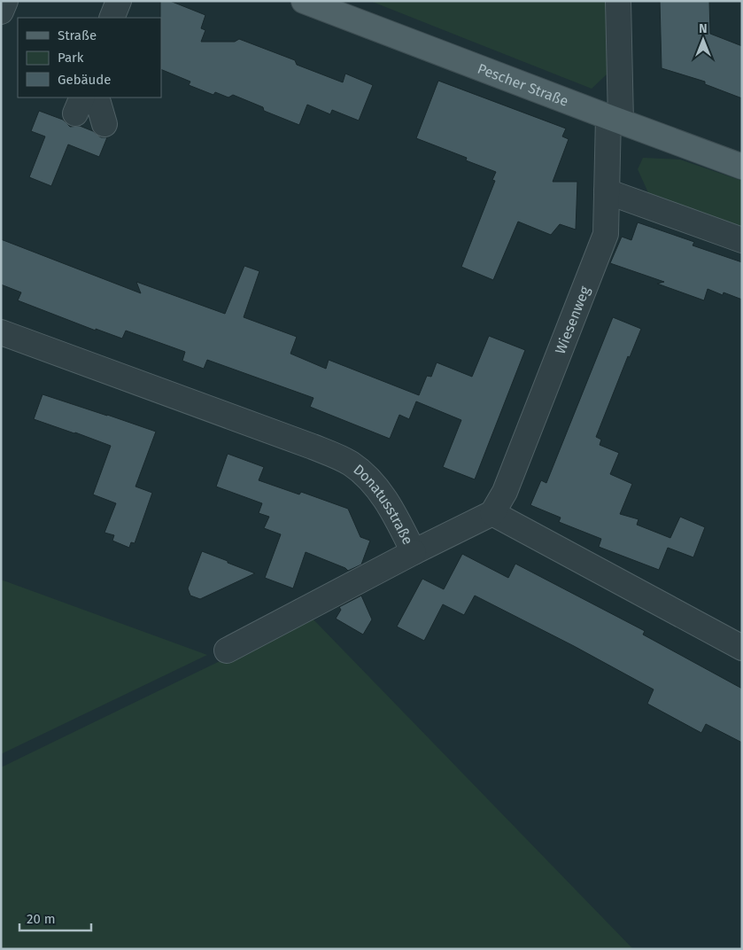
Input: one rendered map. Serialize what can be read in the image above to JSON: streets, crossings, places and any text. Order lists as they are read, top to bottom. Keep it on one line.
{"streets":{"main road":["Pescher Straße"],"street":["Wiesenweg","Donatusstraße"]},"crossings":[["Pescher Straße","Wiesenweg"],["Wiesenweg","Donatusstraße"]],"legend":["Straße","Park","Gebäude"],"scale_bar":"20 m","north":"top"}
